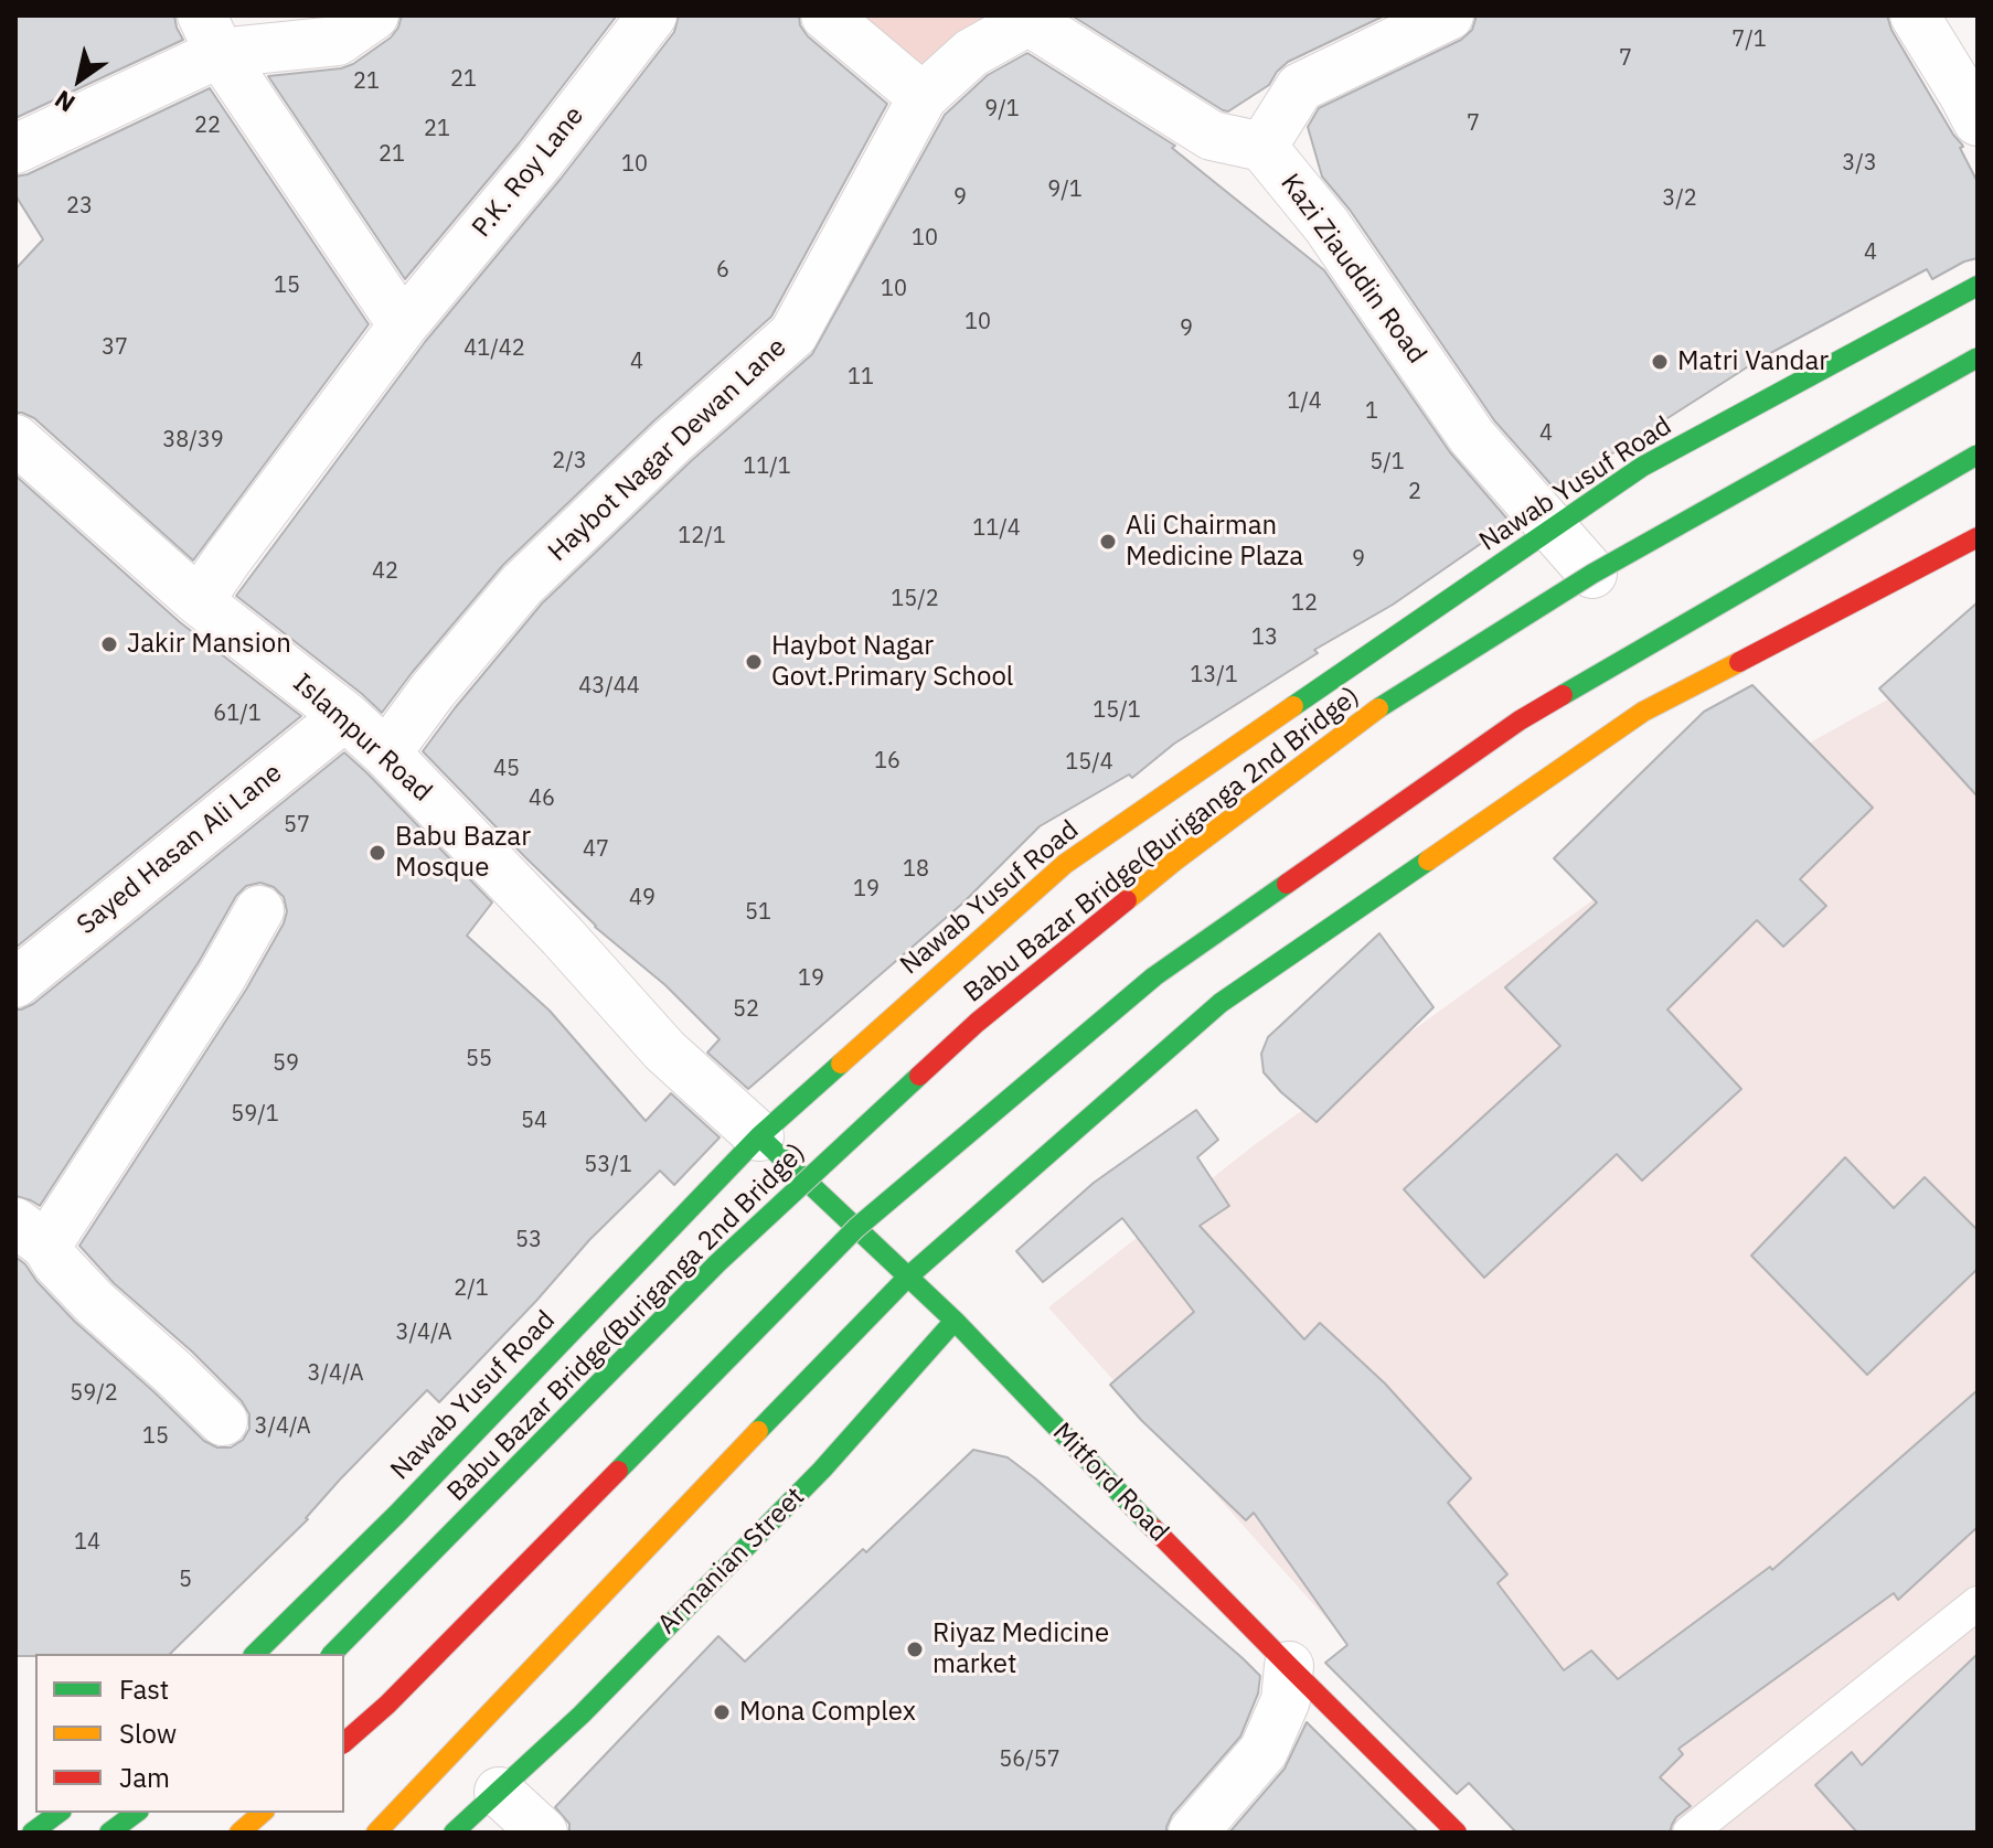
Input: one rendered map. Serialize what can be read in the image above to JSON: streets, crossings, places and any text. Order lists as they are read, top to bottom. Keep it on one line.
{"streets":{"main road":["Nawab Yusuf Road","Babu Bazar Bridge(Buriganga 2nd Bridge)","Mitford Road","Armanian Street"],"street":["P.K. Roy Lane","Kazi Ziauddin Road","Haybot Nagar Dewan Lane","Islampur Road","Sayed Hasan Ali Lane"]},"crossings":[["P.K. Roy Lane","Islampur Road"],["Kazi Ziauddin Road","Haybot Nagar Dewan Lane"],["Kazi Ziauddin Road","Nawab Yusuf Road"],["Kazi Ziauddin Road","Babu Bazar Bridge(Buriganga 2nd Bridge)"],["Haybot Nagar Dewan Lane","Islampur Road"],["Nawab Yusuf Road","Islampur Road"],["Nawab Yusuf Road","Mitford Road"],["Islampur Road","Sayed Hasan Ali Lane"],["Islampur Road","Mitford Road"],["Mitford Road","Armanian Street"]],"places":["Matri Vandar","Ali Chairman Medicine Plaza","Jakir Mansion","Haybot Nagar Govt.Primary School","Babu Bazar Mosque","Riyaz Medicine market","Mona Complex"],"house_numbers":["7/1","7","21","21","9/1","7","22","21","21","3/3","10","9/1","9","3/2","23","10","4","6","15","10","10","9","37","41/42","4","11","1/4","1","4","38/39","2/3","5/1","11/1","2","11/4","12/1","9","42","15/2","12","13","13/1","43/44","15/1","61/1","16","15/4","45","46","57","47","18","19","49","51","19","52","55","59","59/1","54","53/1","53","2/1","3/4/A","3/4/A","59/2","3/4/A","15","14","5","56/57"],"legend":["Fast","Slow","Jam"],"north":"bottom left"}
